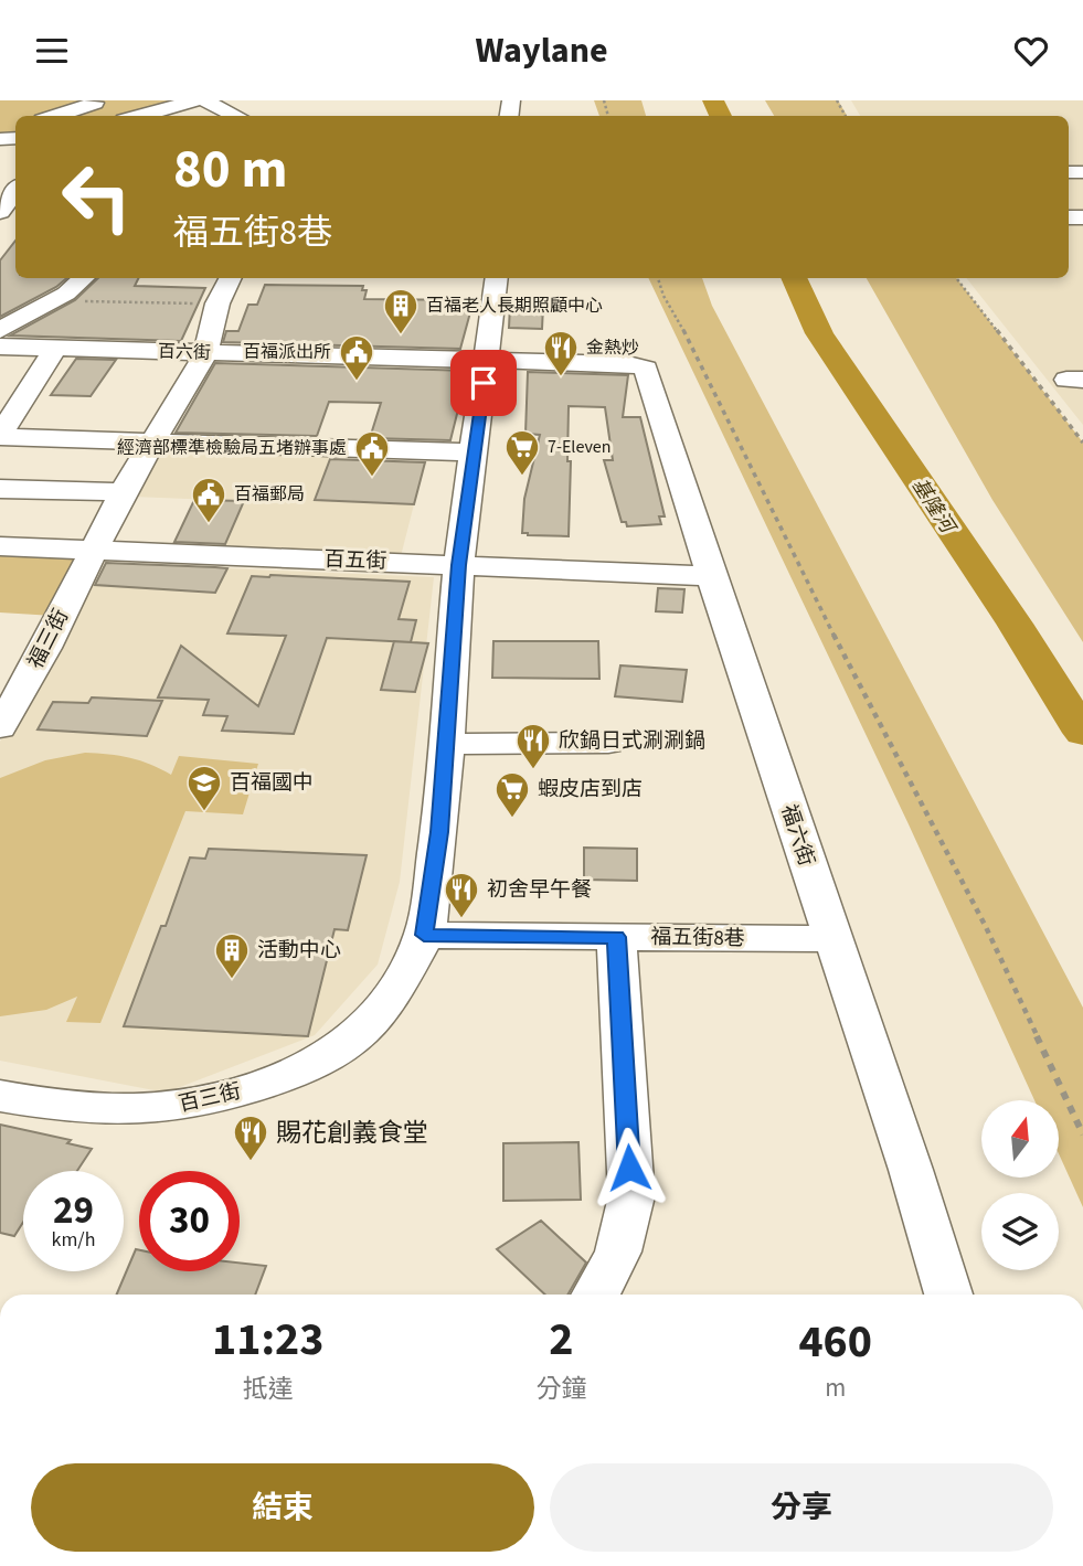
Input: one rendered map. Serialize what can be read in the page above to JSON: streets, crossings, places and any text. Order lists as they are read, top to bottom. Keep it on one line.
{"streets":{"street":["百六街","百五街","福三街","福六街","福五街8巷","百三街"]},"crossings":[["百六街","福三街"],["百六街","福六街"],["百六街","百三街"],["百五街","福三街"],["百五街","福六街"],["百五街","百三街"],["福六街","福五街8巷"],["福五街8巷","百三街"]],"water":["基隆河"],"places":{"building":["百福老人長期照顧中心","活動中心"],"restaurant":["金熱炒","欣鍋日式涮涮鍋","初舍早午餐","賜花創義食堂"],"public building":["百福派出所","經濟部標準檢驗局五堵辦事處","百福郵局"],"supermarket":["7-Eleven","蝦皮店到店"],"school or university":["百福國中"]},"north":"top","page":{"header":"Waylane","turn":["80 m","福五街8巷"],"speed":"29 km/h","limit":"30","eta":["11:23","抵達","2","分鐘","460","m"],"buttons":["結束","分享"]}}
